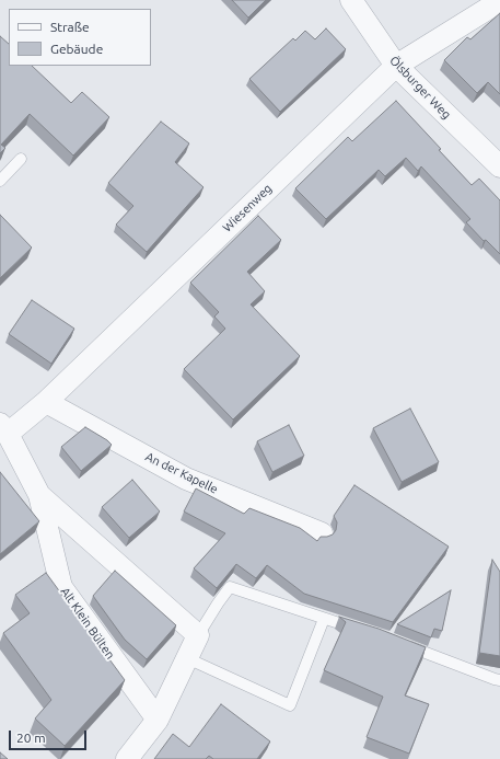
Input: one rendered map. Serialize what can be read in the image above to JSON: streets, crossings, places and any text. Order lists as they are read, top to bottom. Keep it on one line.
{"streets":{"street":["Ölsburger Weg","Wiesenweg","An der Kapelle","Alt Klein Bülten"]},"crossings":[["Ölsburger Weg","Wiesenweg"],["Wiesenweg","An der Kapelle"],["Wiesenweg","Alt Klein Bülten"]],"legend":["Straße","Gebäude"],"scale_bar":"20 m"}
